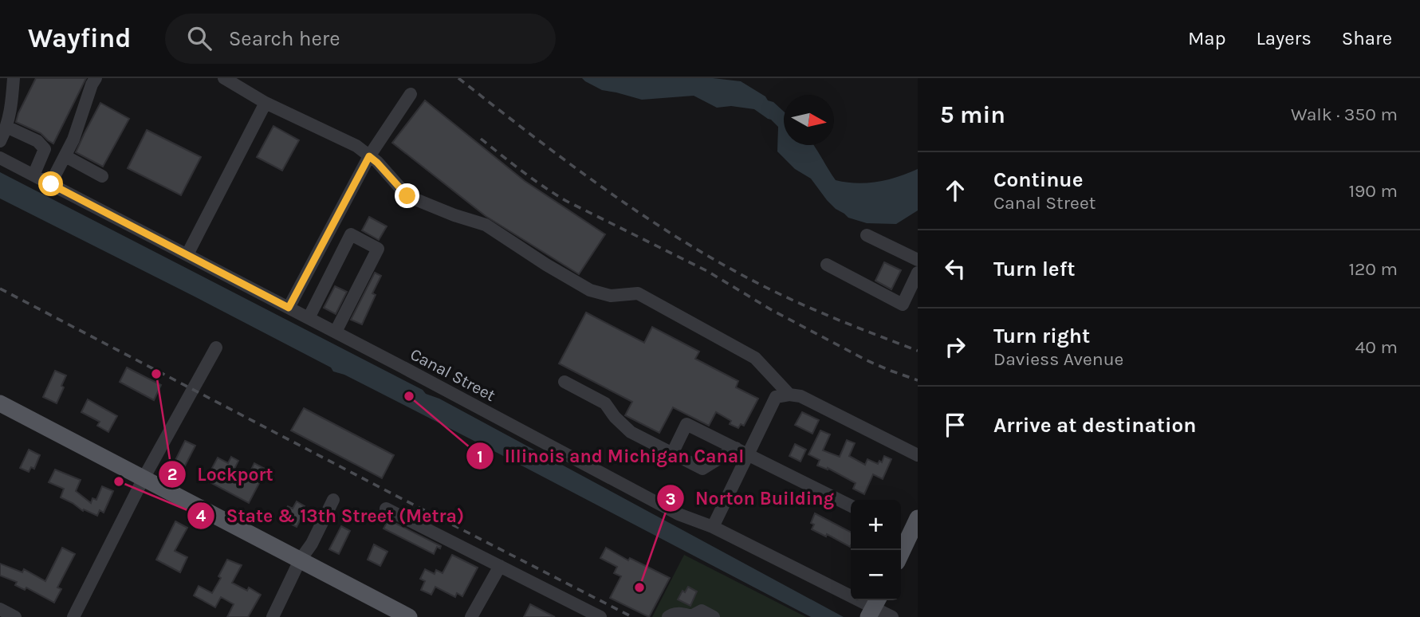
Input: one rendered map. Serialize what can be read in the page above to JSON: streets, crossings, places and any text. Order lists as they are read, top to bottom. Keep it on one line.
{"streets":{"street":["Canal Street"]},"places":["Lockport","Illinois and Michigan Canal","State & 13th Street (Metra)","Norton Building"],"north":"right","page":{"header":"Wayfind","search":"Search here","nav":["Map","Layers","Share"],"heading":["5 min","Walk · 350 m"],"list":[["Continue","Canal Street","190 m"],["Turn left","120 m"],["Turn right","Daviess Avenue","40 m"],"Arrive at destination"],"map_buttons":["+","−"]}}
